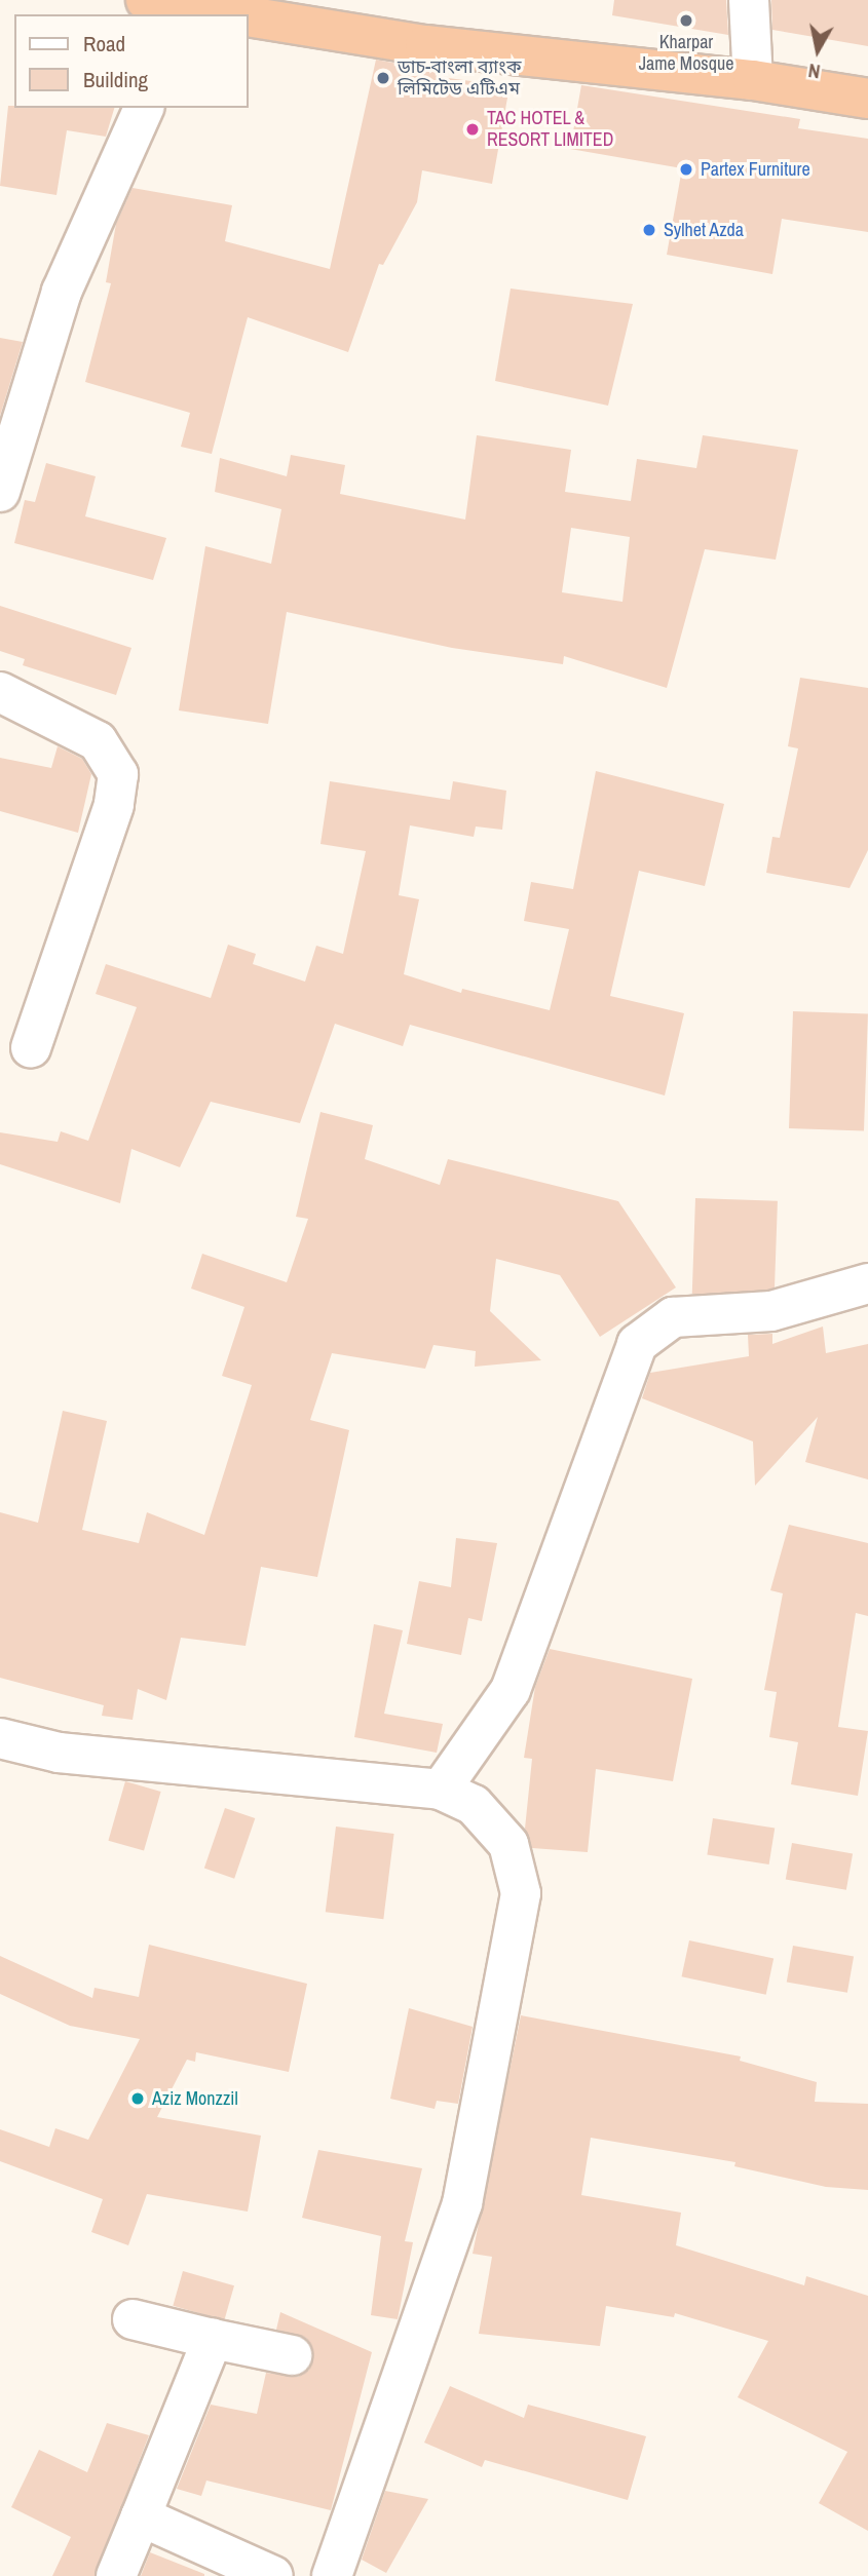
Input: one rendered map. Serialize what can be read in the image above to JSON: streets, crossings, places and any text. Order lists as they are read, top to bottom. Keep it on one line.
{"places":["Kharpar Jame Mosque","ডাচ-বাংলা ব্যাংক লিমিটেড এটিএম","TAC HOTEL & RESORT LIMITED","Partex Furniture","Sylhet Azda","Aziz Monzzil"],"legend":["Road","Building"],"north":"bottom"}
